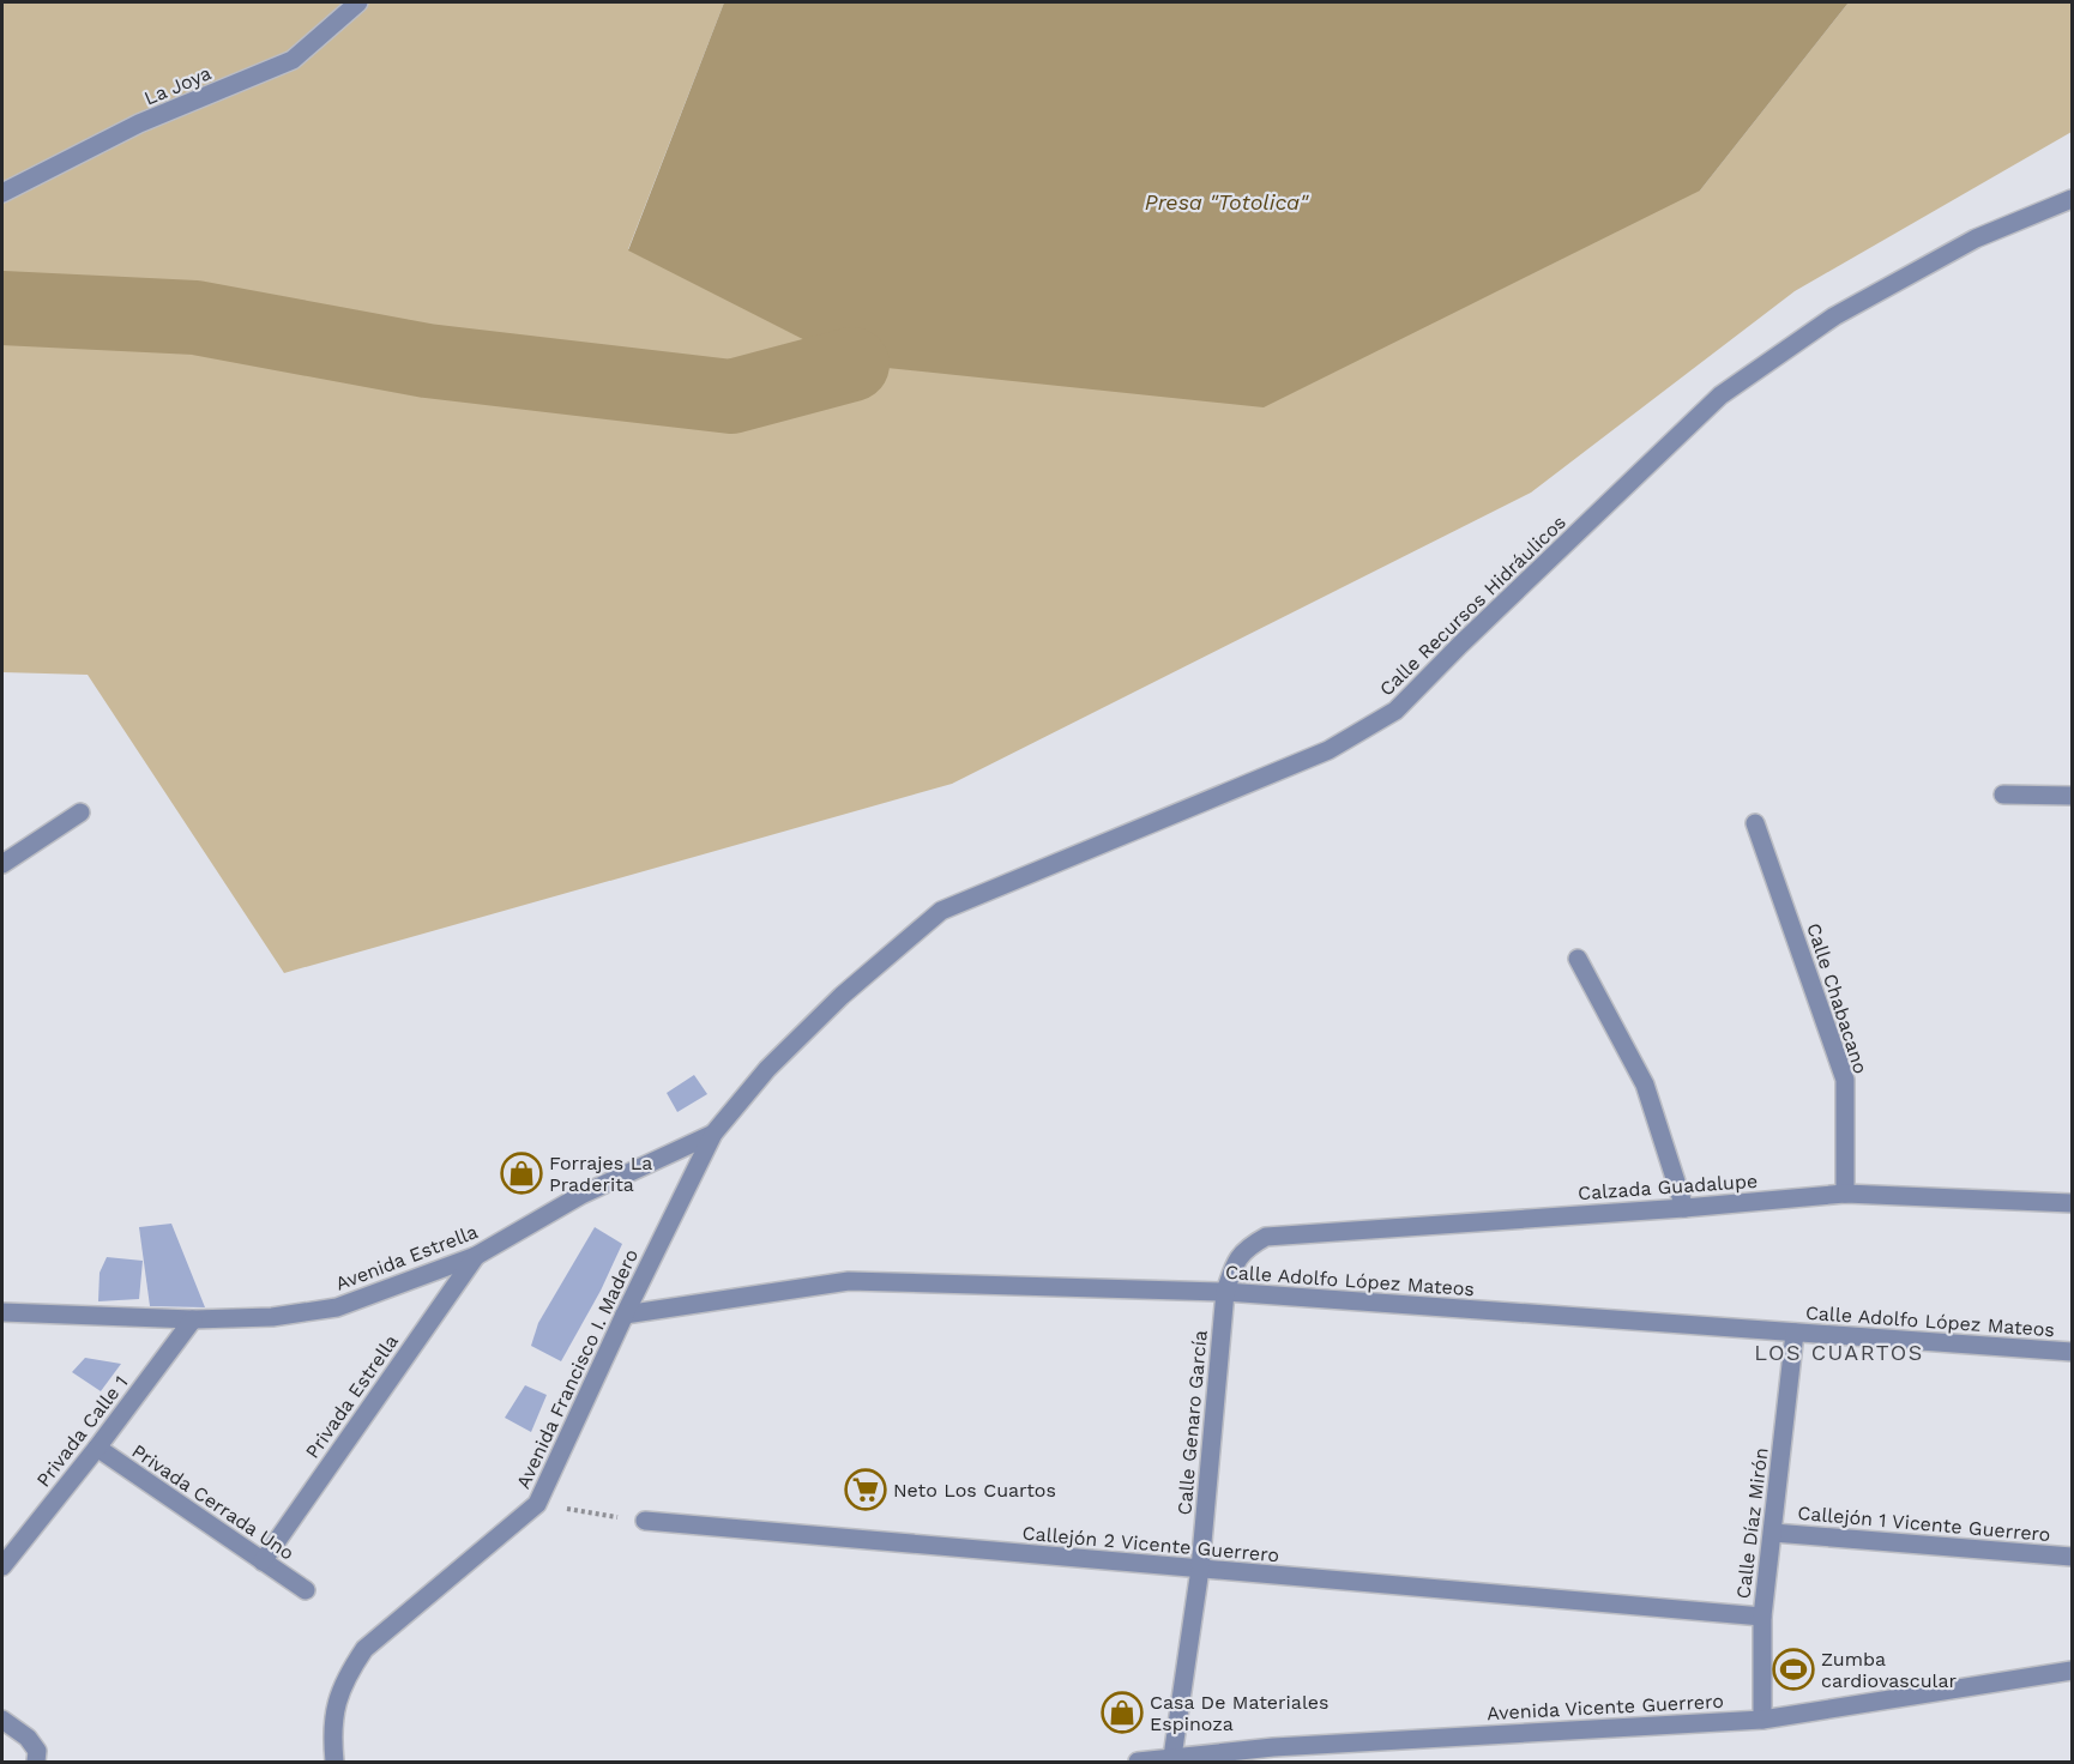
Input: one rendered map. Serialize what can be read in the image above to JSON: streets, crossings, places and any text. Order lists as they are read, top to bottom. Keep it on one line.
{"streets":{"street":["La Joya","Calle Recursos Hidráulicos","Calle Chabacano","Calzada Guadalupe","Avenida Estrella","Calle Adolfo López Mateos","Avenida Francisco I. Madero","Privada Estrella","Calle Genaro García","Privada Calle 1","Privada Cerrada Uno","Calle Díaz Mirón","Callejón 1 Vicente Guerrero","Callejón 2 Vicente Guerrero","Avenida Vicente Guerrero"]},"crossings":[["Calle Recursos Hidráulicos","Avenida Estrella"],["Calle Recursos Hidráulicos","Avenida Francisco I. Madero"],["Calle Chabacano","Calzada Guadalupe"],["Calzada Guadalupe","Calle Genaro García"],["Avenida Estrella","Avenida Francisco I. Madero"],["Avenida Estrella","Privada Estrella"],["Avenida Estrella","Privada Calle 1"],["Calle Adolfo López Mateos","Avenida Francisco I. Madero"],["Calle Adolfo López Mateos","Calle Genaro García"],["Calle Adolfo López Mateos","Calle Díaz Mirón"],["Privada Estrella","Privada Cerrada Uno"],["Calle Genaro García","Callejón 2 Vicente Guerrero"],["Calle Genaro García","Avenida Vicente Guerrero"],["Privada Calle 1","Privada Cerrada Uno"],["Calle Díaz Mirón","Callejón 1 Vicente Guerrero"],["Calle Díaz Mirón","Callejón 2 Vicente Guerrero"],["Calle Díaz Mirón","Avenida Vicente Guerrero"]],"districts":["LOS CUARTOS"],"water":["Presa \"Totolica\""],"places":{"shop":["Forrajes La Praderita","Casa De Materiales Espinoza"],"supermarket":["Neto Los Cuartos"],"sports":["Zumba cardiovascular"]}}
